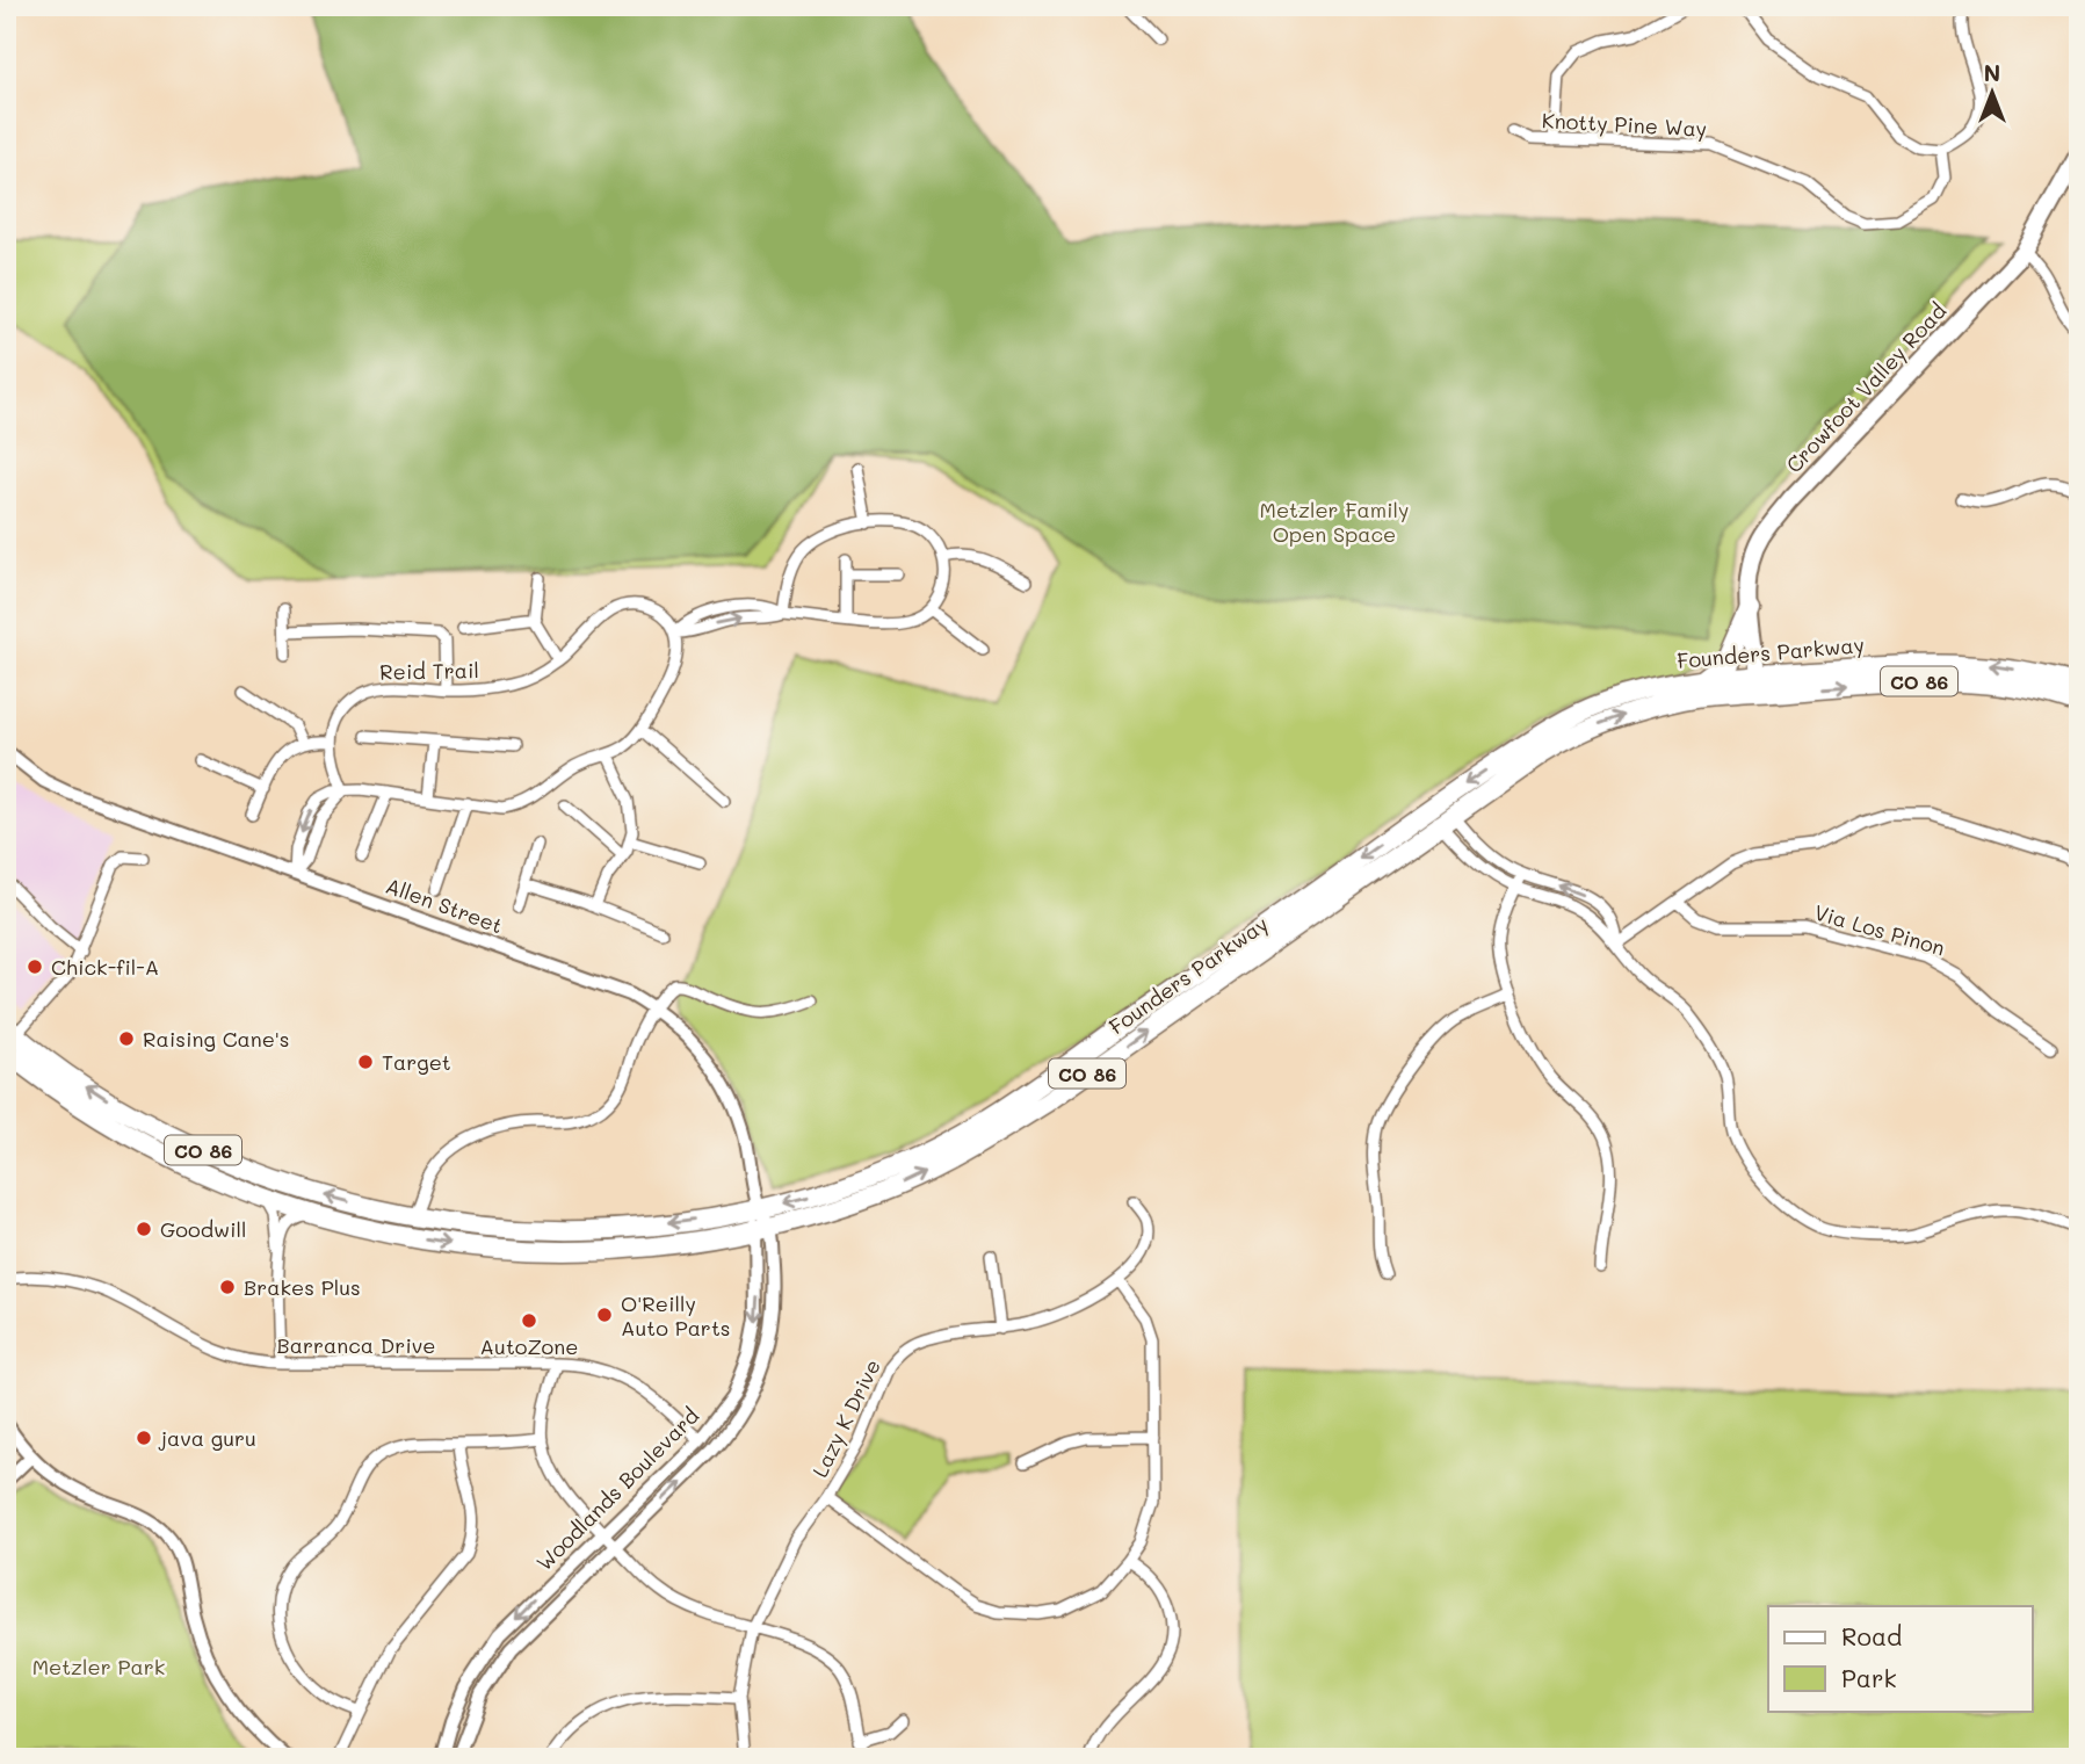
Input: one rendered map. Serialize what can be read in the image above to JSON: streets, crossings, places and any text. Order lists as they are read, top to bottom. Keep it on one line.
{"streets":{"highway":["Founders Parkway","CO 86"],"main road":["Crowfoot Valley Road"],"street":["Knotty Pine Way","Reid Trail","Allen Street","Via Los Pinon","Barranca Drive","Lazy K Drive","Woodlands Boulevard"]},"crossings":[["Crowfoot Valley Road","Founders Parkway"],["Founders Parkway","Allen Street"],["Founders Parkway","Woodlands Boulevard"],["Allen Street","Woodlands Boulevard"],["Barranca Drive","Woodlands Boulevard"]],"parks":["Metzler Family Open Space","Metzler Park"],"places":["Chick-fil-A","Raising Cane's","Target","Goodwill","Brakes Plus","O'Reilly Auto Parts","AutoZone","java guru"],"legend":["Road","Park"],"north":"top"}
